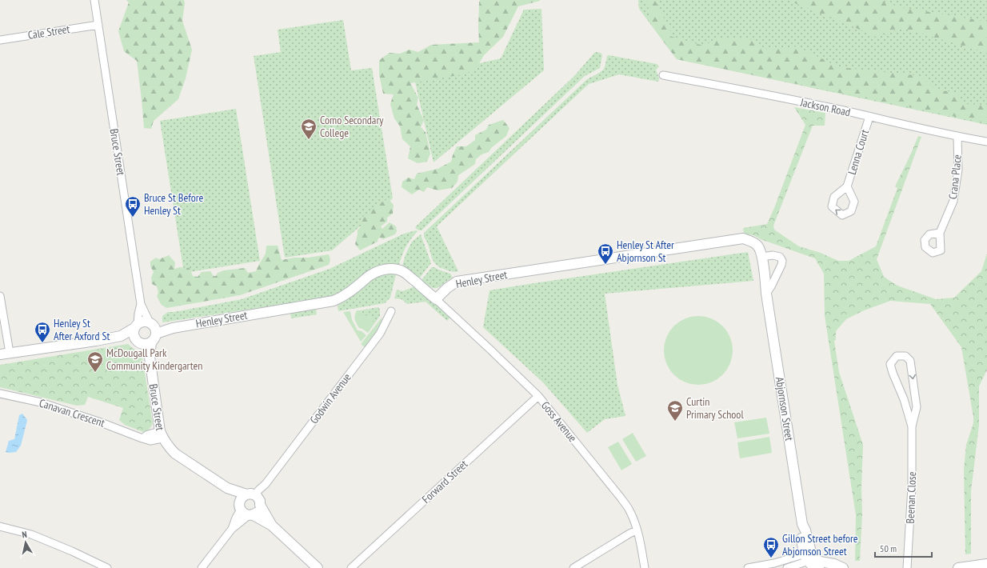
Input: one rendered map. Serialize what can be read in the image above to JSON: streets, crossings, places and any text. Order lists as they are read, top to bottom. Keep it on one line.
{"streets":{"street":["Cale Street","Jackson Road","Bruce Street","Lenna Court","Crana Place","Henley Street","Godwin Avenue","Abjornson Street","Canavan Crescent","Goss Avenue","Forward Street","Beenan Close"]},"crossings":[["Cale Street","Bruce Street"],["Jackson Road","Lenna Court"],["Jackson Road","Crana Place"],["Bruce Street","Henley Street"],["Bruce Street","Canavan Crescent"],["Henley Street","Abjornson Street"],["Henley Street","Goss Avenue"],["Goss Avenue","Forward Street"]],"places":{"school or university":["Como Secondary College","McDougall Park Community Kindergarten","Curtin Primary School"],"bus stop":["Bruce St Before Henley St","Henley St After Abjornson St","Henley St After Axford St","Gillon Street before Abjornson Street"]},"scale_bar":"50 m","north":"top"}
